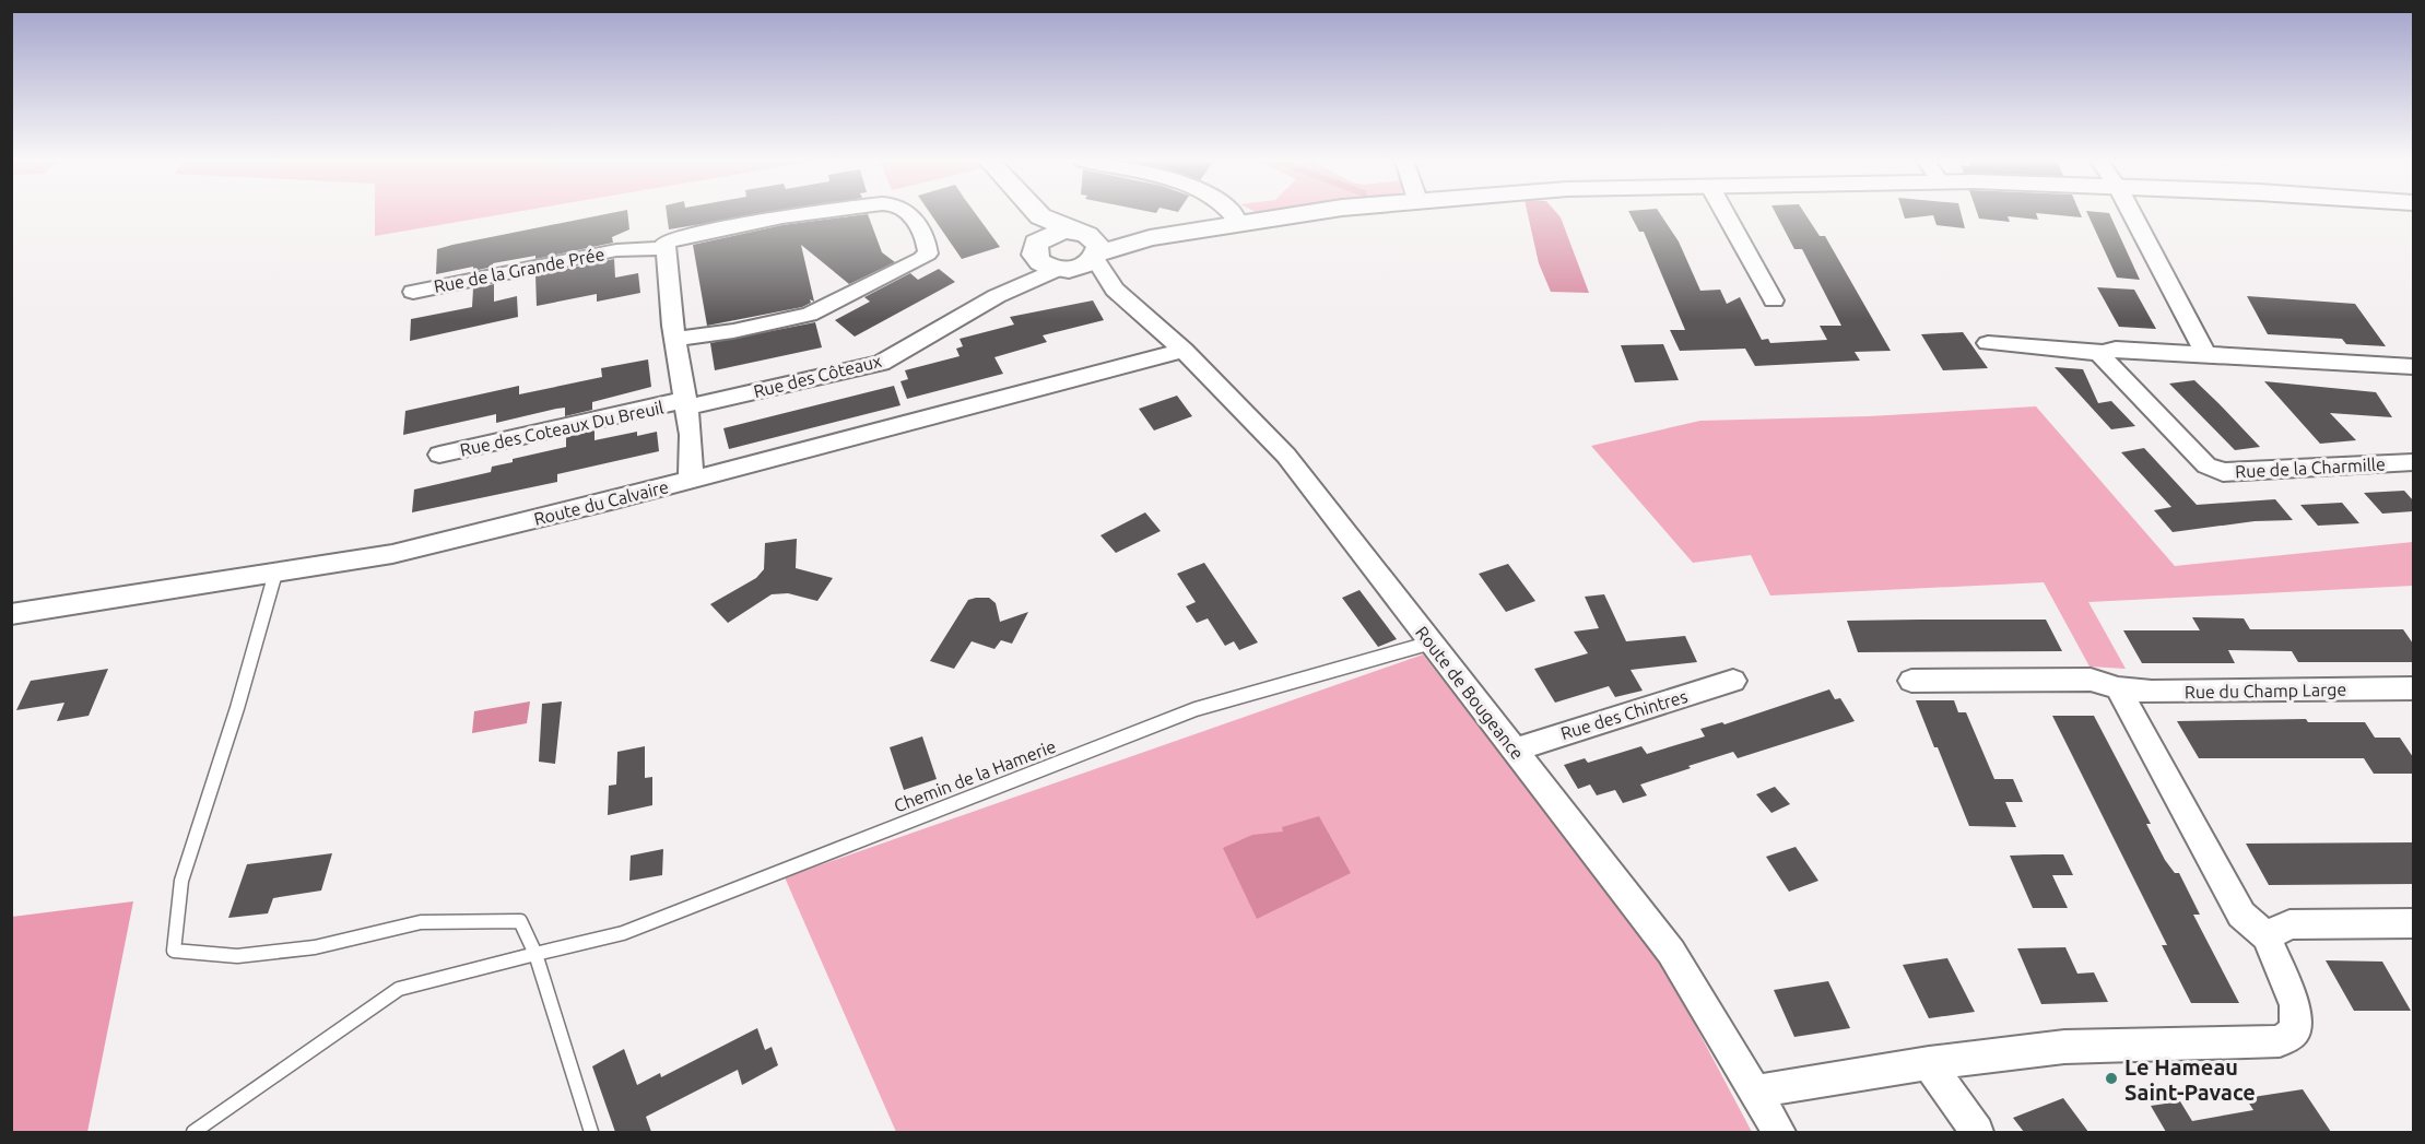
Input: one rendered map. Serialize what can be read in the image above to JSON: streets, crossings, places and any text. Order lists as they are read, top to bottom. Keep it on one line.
{"streets":{"street":["Rue de la Grande Prée","Rue des Côteaux","Rue des Coteaux Du Breuil","Rue de la Charmille","Route du Calvaire","Rue du Champ Large","Route de Bougeance","Rue des Chintres"],"lane":["Chemin de la Hamerie"]},"crossings":[["Rue des Côteaux","Rue des Coteaux Du Breuil"],["Rue des Côteaux","Route de Bougeance"],["Route du Calvaire","Route de Bougeance"],["Route de Bougeance","Rue des Chintres"],["Route de Bougeance","Chemin de la Hamerie"]],"places":["Le Hameau Saint-Pavace"]}
